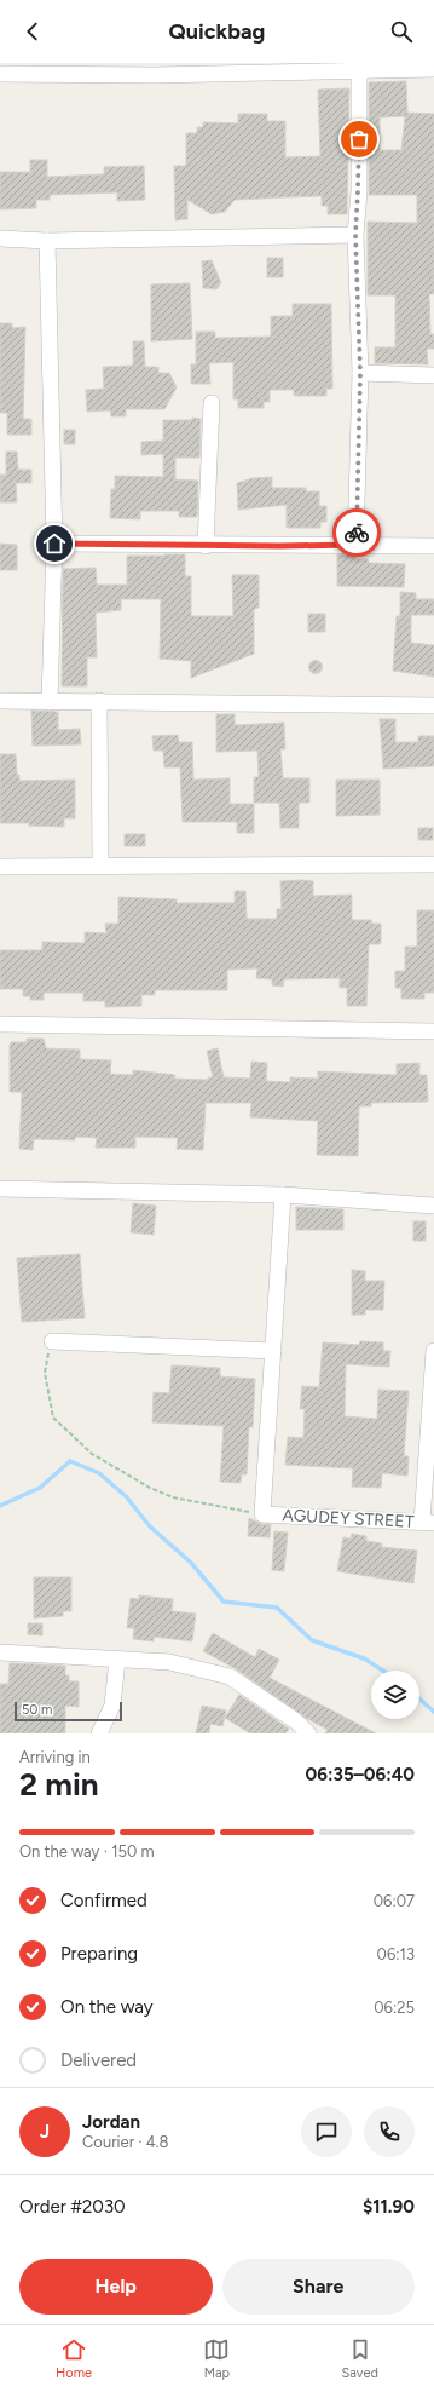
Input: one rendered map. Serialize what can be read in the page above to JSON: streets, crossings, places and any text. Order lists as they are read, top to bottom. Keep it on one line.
{"streets":{"street":["AGUDEY STREET"]},"scale_bar":"50 m","page":{"header":"Quickbag","scale":"50 m","heading":["2 min","Arriving in","06:35–06:40"],"panel":["Jordan","Courier · 4.8","Order #2030","$11.90"],"bar":"On the way · 150 m","list":[["Confirmed","06:07"],["Preparing","06:13"],["On the way","06:25"],"Delivered"],"round":"J","buttons":["Help","Share"],"tabs":["Home","Map","Saved"]}}
